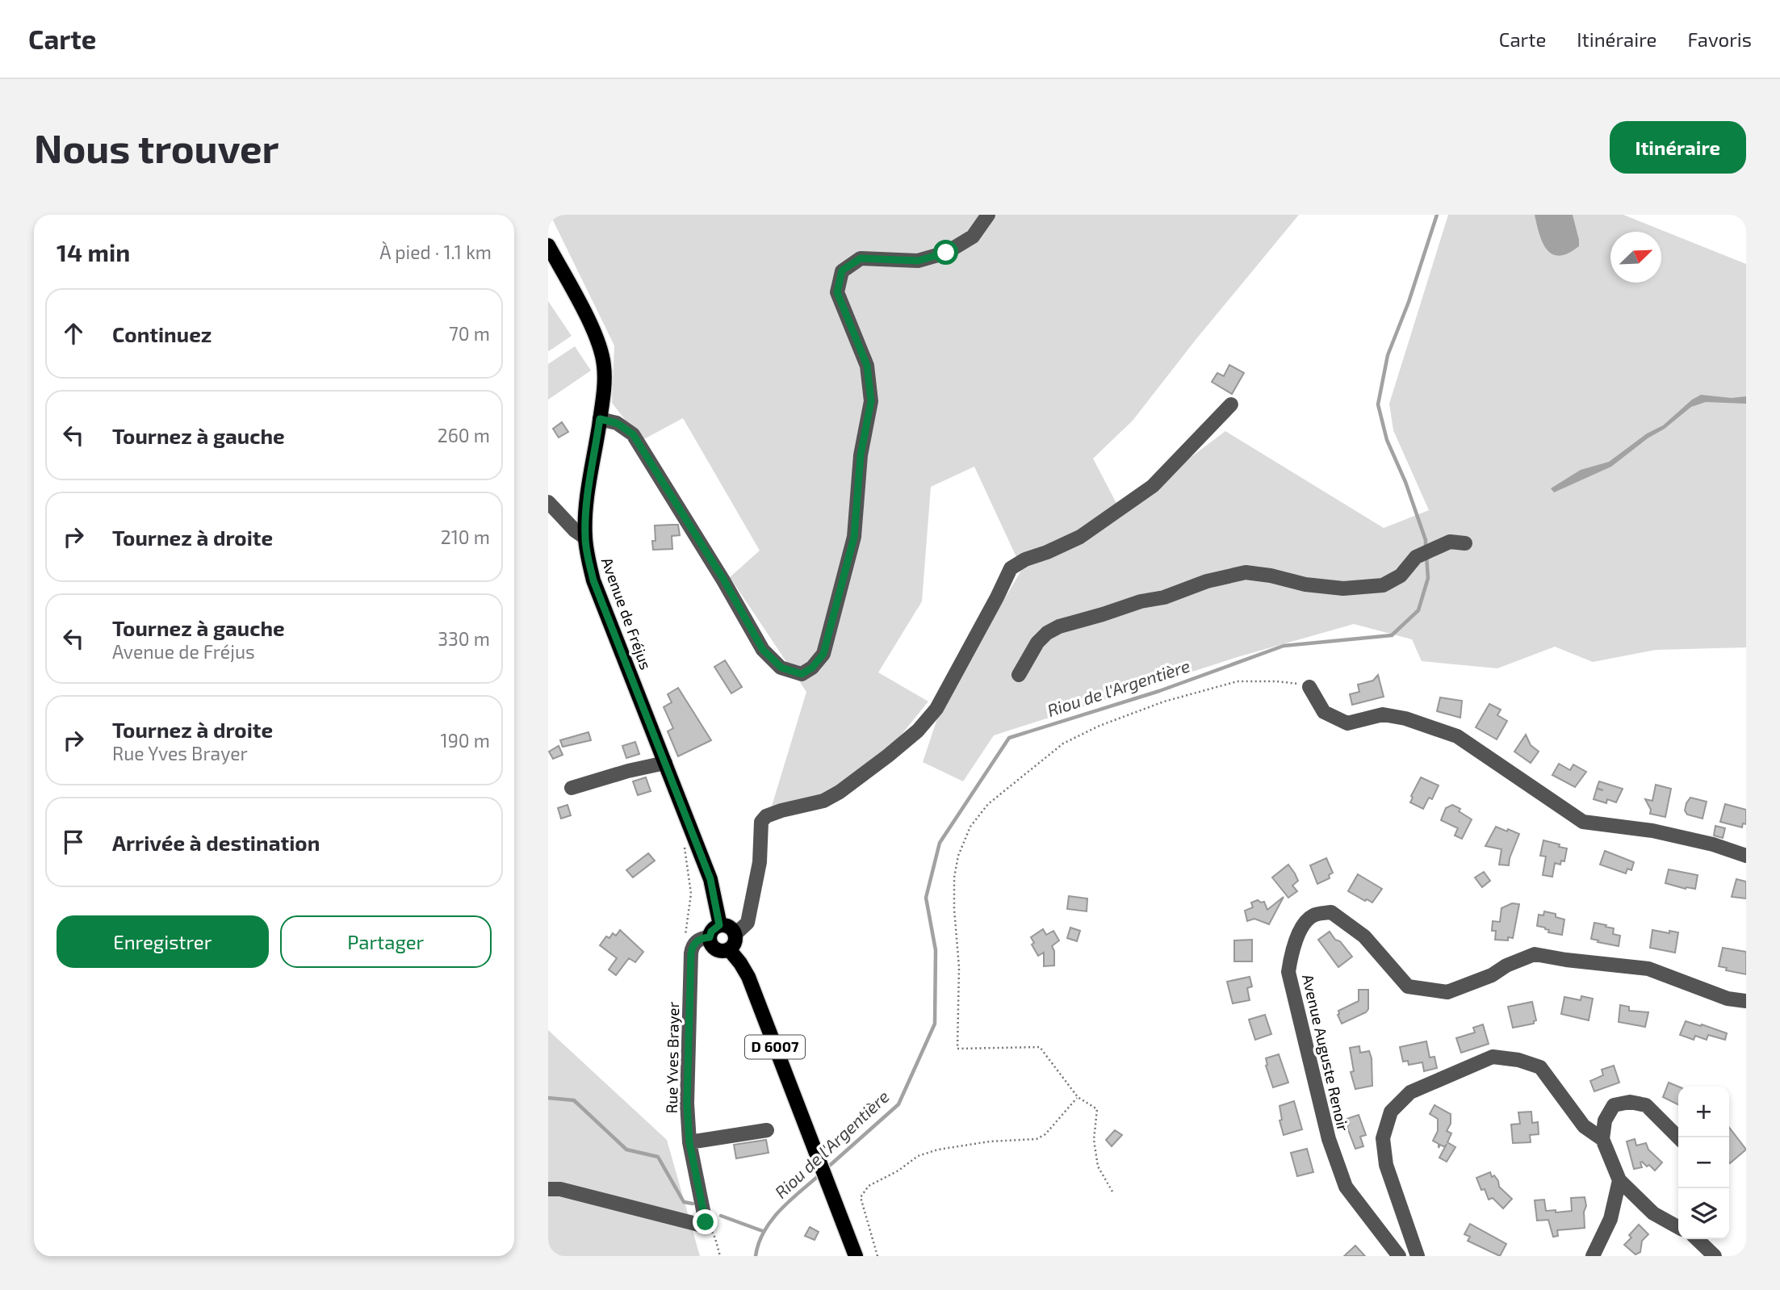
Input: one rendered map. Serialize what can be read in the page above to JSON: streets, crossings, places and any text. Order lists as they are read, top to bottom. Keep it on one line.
{"streets":{"main road":["Avenue de Fréjus","D 6007"],"street":["Avenue Auguste Renoir","Rue Yves Brayer"]},"crossings":[["Avenue de Fréjus","D 6007"],["Avenue de Fréjus","Rue Yves Brayer"],["D 6007","Rue Yves Brayer"]],"water":["Riou de l'Argentière"],"north":"top right","page":{"header":"Carte","nav":["Carte","Itinéraire","Favoris"],"buttons":["Itinéraire",["Enregistrer","Partager"]],"title":"Nous trouver","heading":["14 min","À pied · 1.1 km"],"list":[["Continuez","70 m"],["Tournez à gauche","260 m"],["Tournez à droite","210 m"],["Tournez à gauche","Avenue de Fréjus","330 m"],["Tournez à droite","Rue Yves Brayer","190 m"],"Arrivée à destination"],"map_buttons":["+","−"]}}
